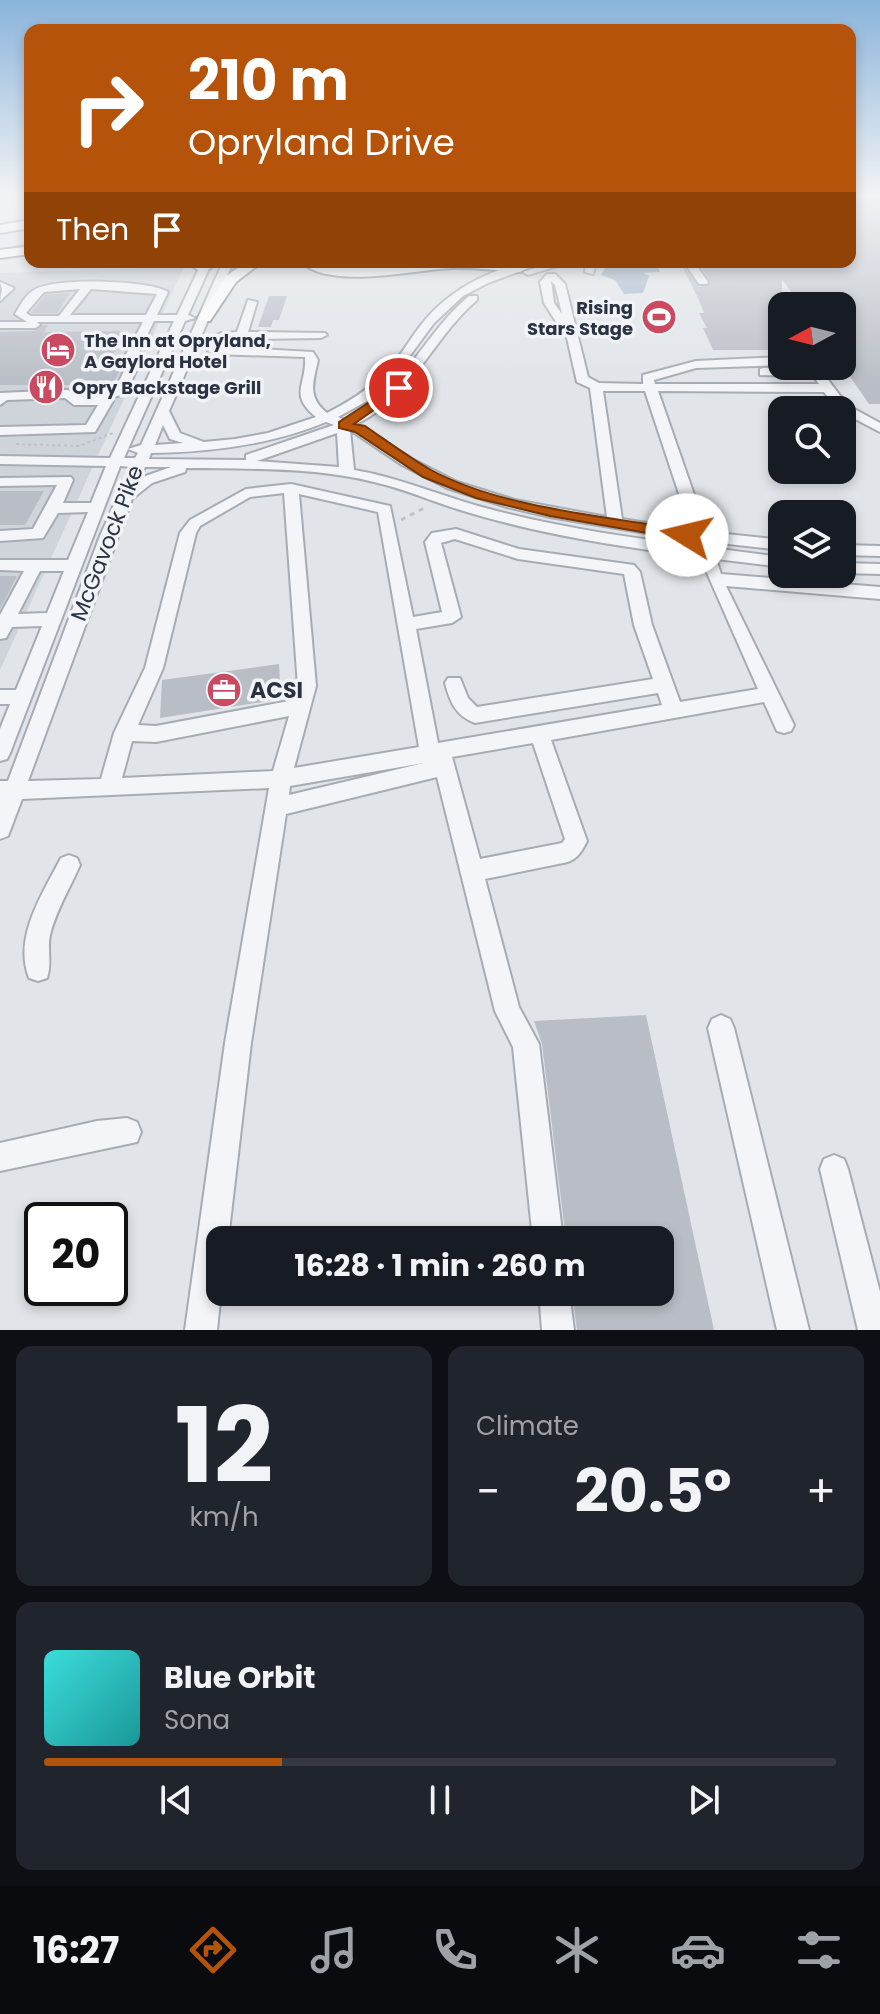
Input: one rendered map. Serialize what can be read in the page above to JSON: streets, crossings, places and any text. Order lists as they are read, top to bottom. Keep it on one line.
{"streets":{"street":["McGavock Pike"]},"places":{"sports":["Rising Stars Stage"],"hotel":["The Inn at Opryland, A Gaylord Hotel"],"restaurant":["Opry Backstage Grill"],"office":["ACSI"]},"north":"left","page":{"turn":["210 m","Opryland Drive"],"then":"Then","limit":"20","trip":"16:28 · 1 min · 260 m","tile":[["12","km/h"],"Climate"],"heat":["−","20.5°","+"],"song":["Blue Orbit","Sona"],"tabs":"16:27"}}
